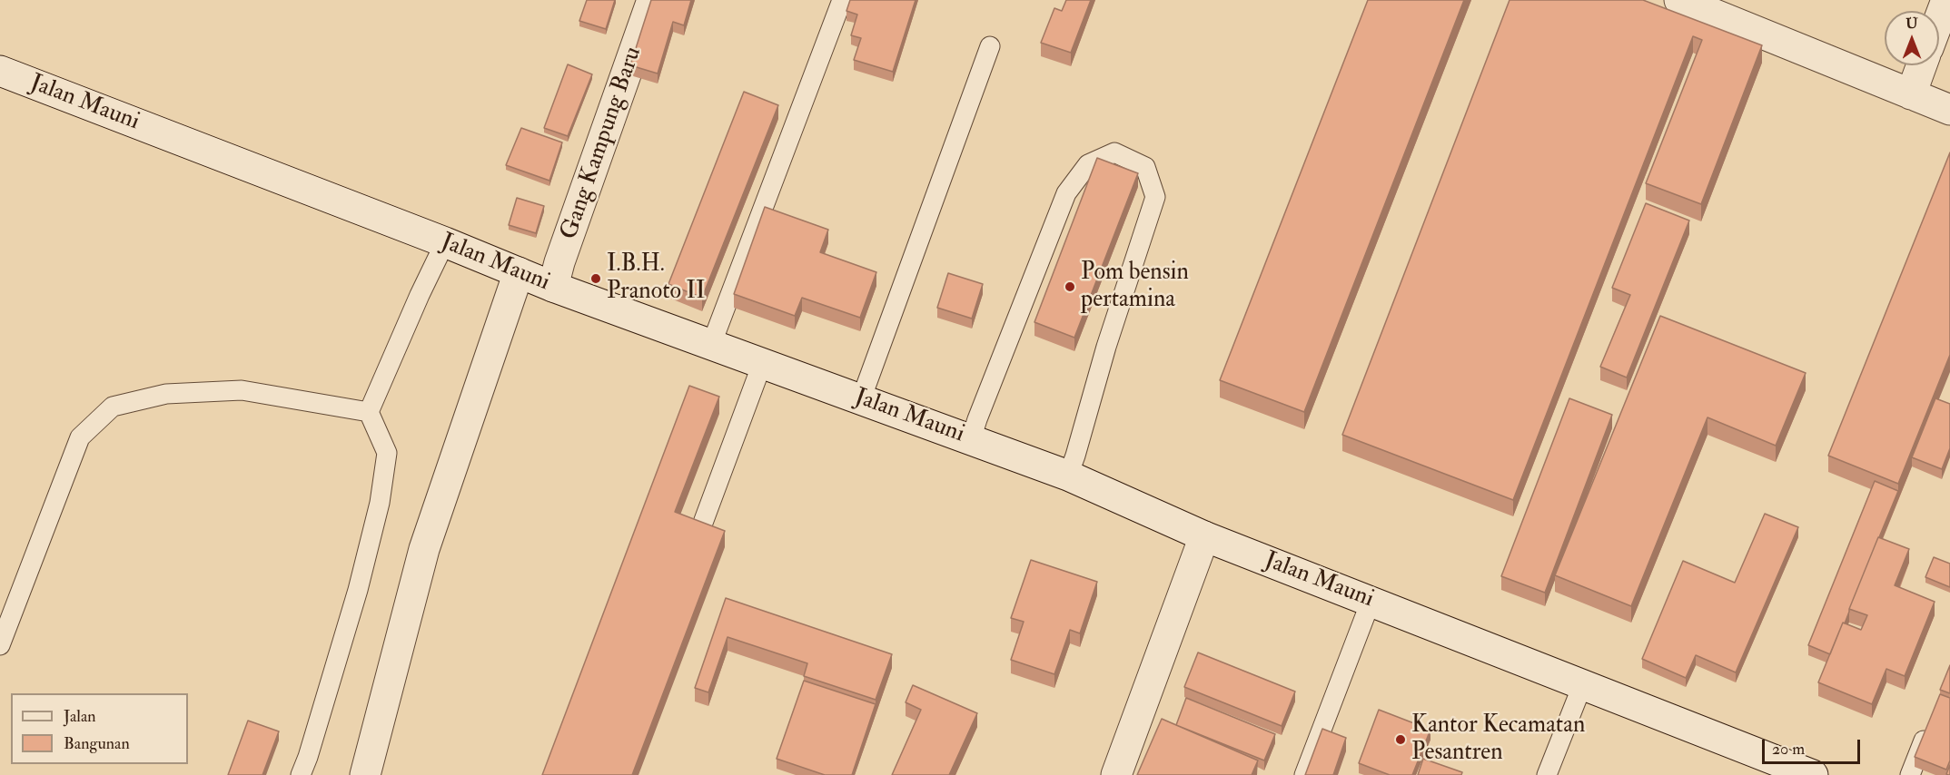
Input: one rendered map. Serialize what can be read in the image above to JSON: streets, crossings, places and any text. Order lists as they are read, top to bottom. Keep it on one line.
{"streets":{"main road":["Jalan Mauni","Gang Kampung Baru"]},"crossings":[["Jalan Mauni","Gang Kampung Baru"]],"places":["I.B.H. Pranoto II","Pom bensin pertamina","Kantor Kecamatan Pesantren"],"legend":["Jalan","Bangunan"],"scale_bar":"20 m","north":"top"}
